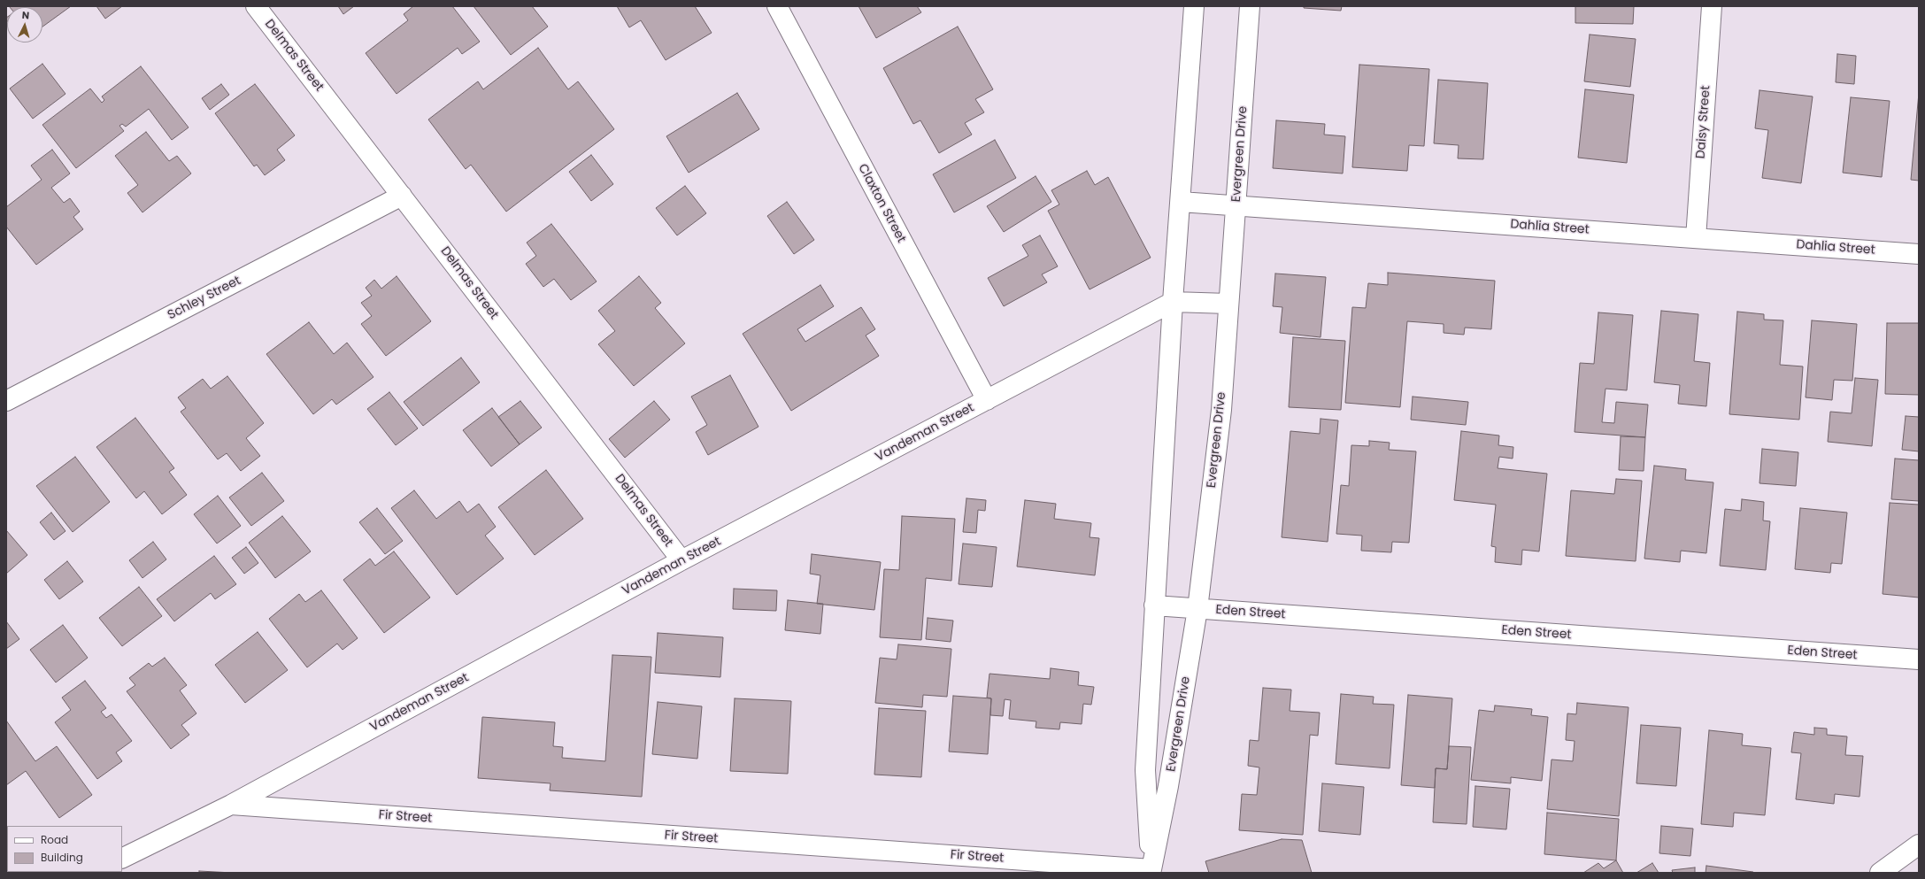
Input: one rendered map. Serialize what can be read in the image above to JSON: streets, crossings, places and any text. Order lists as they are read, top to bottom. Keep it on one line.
{"streets":{"street":["Delmas Street","Daisy Street","Evergreen Drive","Claxton Street","Dahlia Street","Schley Street","Vandeman Street","Eden Street","Fir Street"]},"crossings":[["Delmas Street","Schley Street"],["Delmas Street","Vandeman Street"],["Daisy Street","Dahlia Street"],["Evergreen Drive","Dahlia Street"],["Evergreen Drive","Vandeman Street"],["Evergreen Drive","Eden Street"],["Evergreen Drive","Fir Street"],["Claxton Street","Vandeman Street"],["Vandeman Street","Fir Street"]],"legend":["Road","Building"],"north":"top"}
